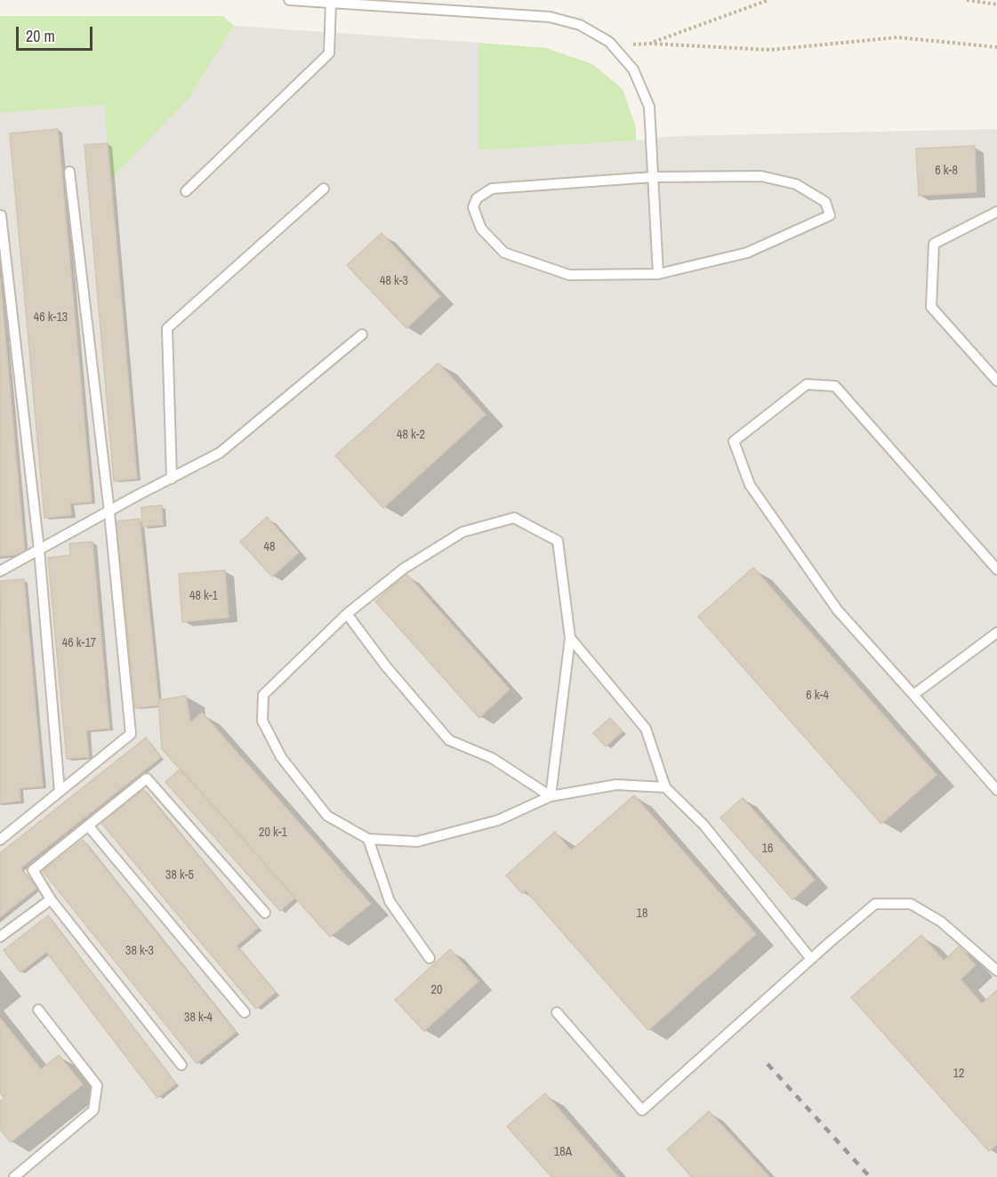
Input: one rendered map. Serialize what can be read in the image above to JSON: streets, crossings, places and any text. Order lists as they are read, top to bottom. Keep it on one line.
{"house_numbers":["6 k-8","48 k-3","46 k-13","48 k-2","48","48 k-1","46 k-17","6 k-4","20 k-1","16","38 k-5","18","38 k-3","20","38 k-4","12","18A"],"scale_bar":"20 m"}
